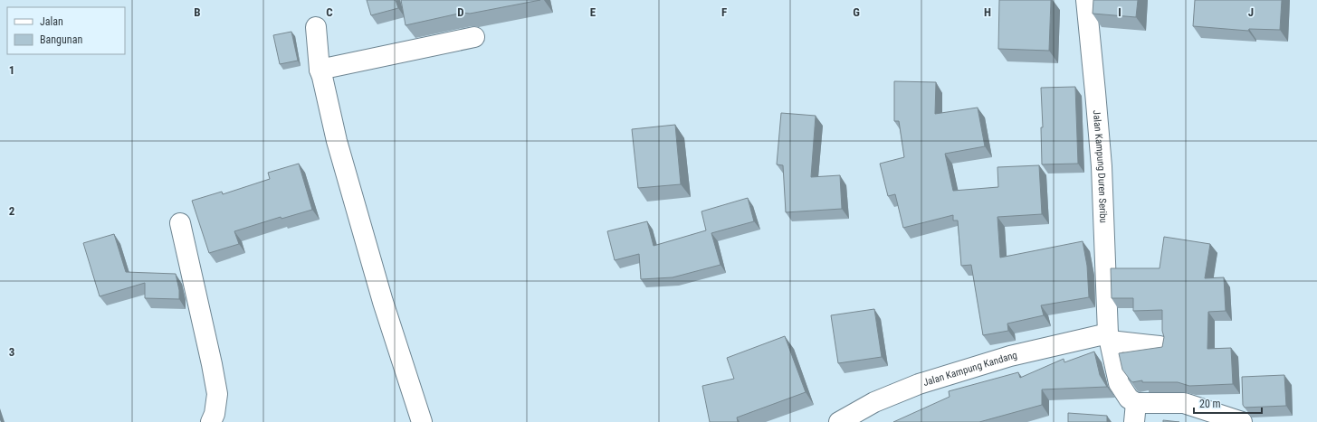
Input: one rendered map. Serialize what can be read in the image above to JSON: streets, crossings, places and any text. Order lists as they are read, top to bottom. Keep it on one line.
{"streets":{"street":["Jalan Kampung Duren Seribu","Jalan Kampung Kandang"]},"crossings":[["Jalan Kampung Duren Seribu","Jalan Kampung Kandang"]],"legend":["Jalan","Bangunan"],"scale_bar":"20 m","grid":{"columns":["B","C","D","E","F","G","H","I","J"],"rows":["1","2","3"]}}
